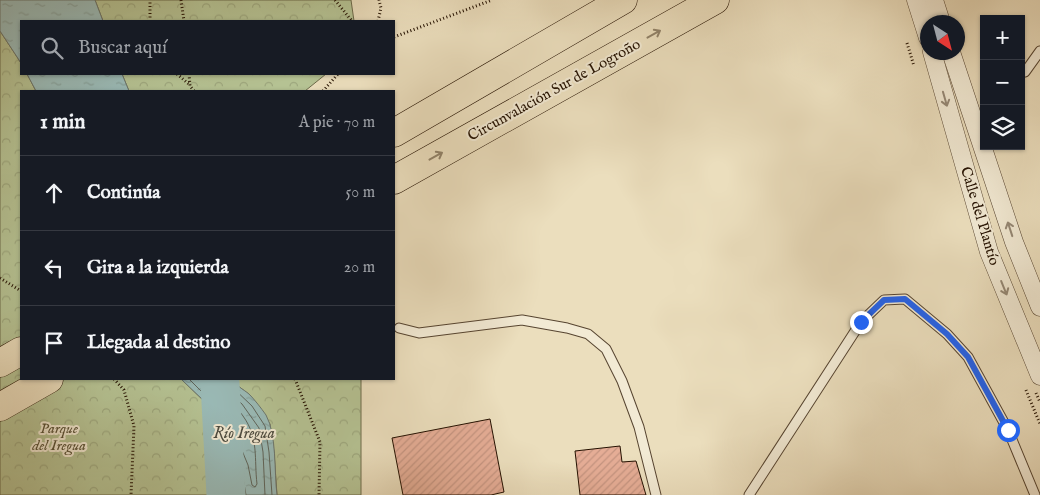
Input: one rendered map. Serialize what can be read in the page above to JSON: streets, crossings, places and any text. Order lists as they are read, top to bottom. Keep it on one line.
{"streets":{"highway":["Circunvalación Sur de Logroño"],"street":["Calle del Plantío"]},"water":["Río Iregua"],"parks":["Parque del Iregua"],"north":"bottom right","page":{"map_buttons":["+","−"],"search":"Buscar aquí","heading":["1 min","A pie · 70 m"],"list":[["Continúa","50 m"],["Gira a la izquierda","20 m"],"Llegada al destino"]}}
